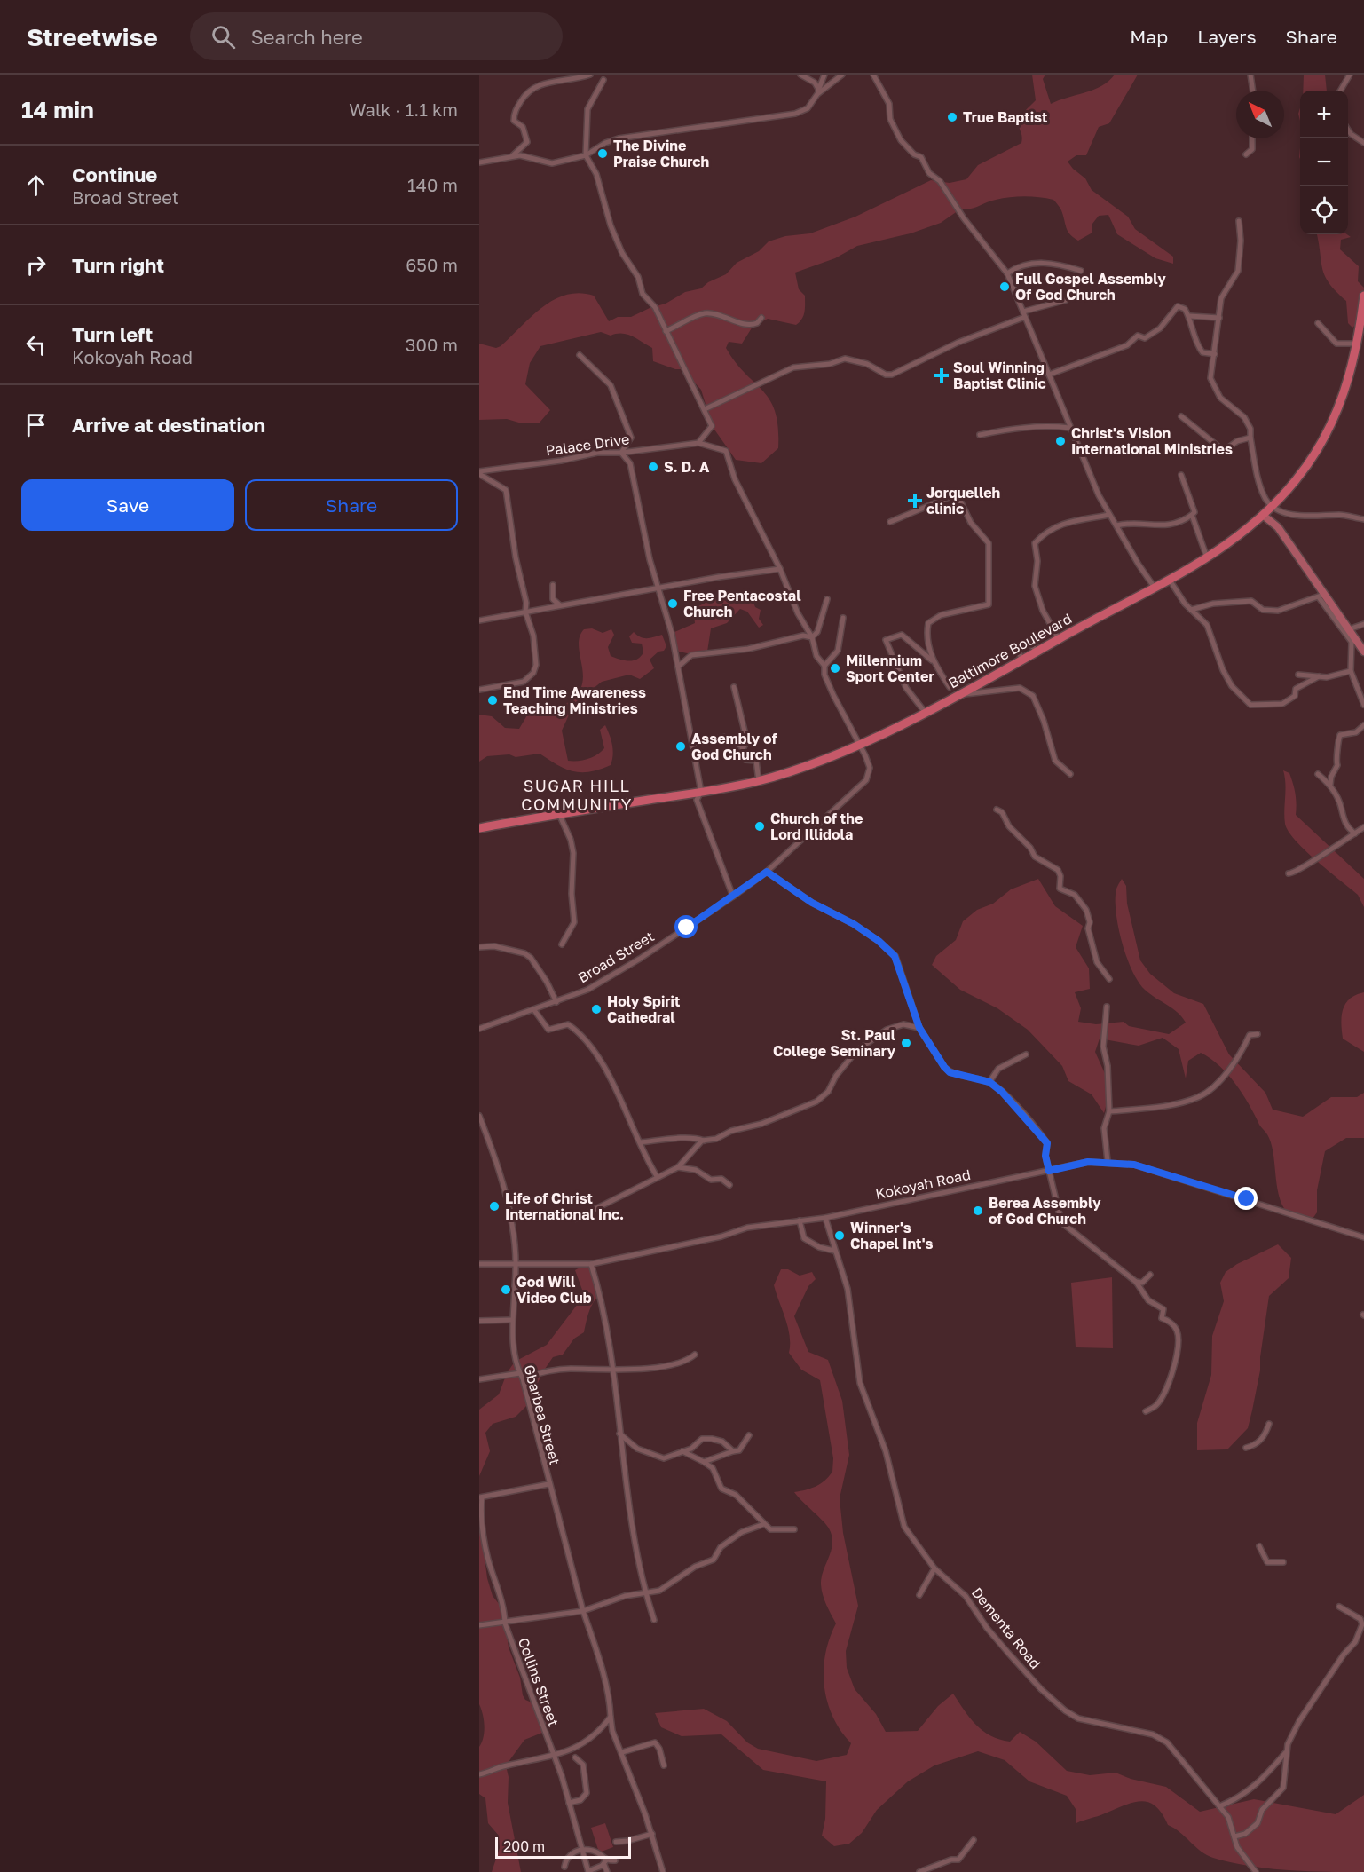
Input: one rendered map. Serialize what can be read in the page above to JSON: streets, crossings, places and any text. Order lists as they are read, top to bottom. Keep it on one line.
{"streets":{"highway":["Baltimore Boulevard"],"street":["Palace Drive","Broad Street","Kokoyah Road","Gbarbea Street","Dementa Road","Collins Street"]},"crossings":[["Palace Drive","Broad Street"],["Baltimore Boulevard","Broad Street"],["Kokoyah Road","Gbarbea Street"],["Kokoyah Road","Dementa Road"]],"districts":["SUGAR HILL COMMUNITY"],"places":{"other":["True Baptist","The Divine Praise Church","Full Gospel Assembly Of God Church","Christ's Vision International Ministries","S. D. A","Free Pentacostal Church","Millennium Sport Center","End Time Awareness Teaching Ministries","Assembly of God Church","Church of the Lord Illidola","Holy Spirit Cathedral","St. Paul College Seminary","Life of Christ International Inc.","Berea Assembly of God Church","Winner's Chapel Int's","God Will Video Club"],"health":["Soul Winning Baptist Clinic","Jorquelleh clinic"]},"scale_bar":"200 m","north":"top left","page":{"header":"Streetwise","search":"Search here","nav":["Map","Layers","Share"],"heading":["14 min","Walk · 1.1 km"],"map_buttons":["+","−"],"list":[["Continue","Broad Street","140 m"],["Turn right","650 m"],["Turn left","Kokoyah Road","300 m"],"Arrive at destination"],"buttons":["Save","Share"],"scale":"200 m"}}
